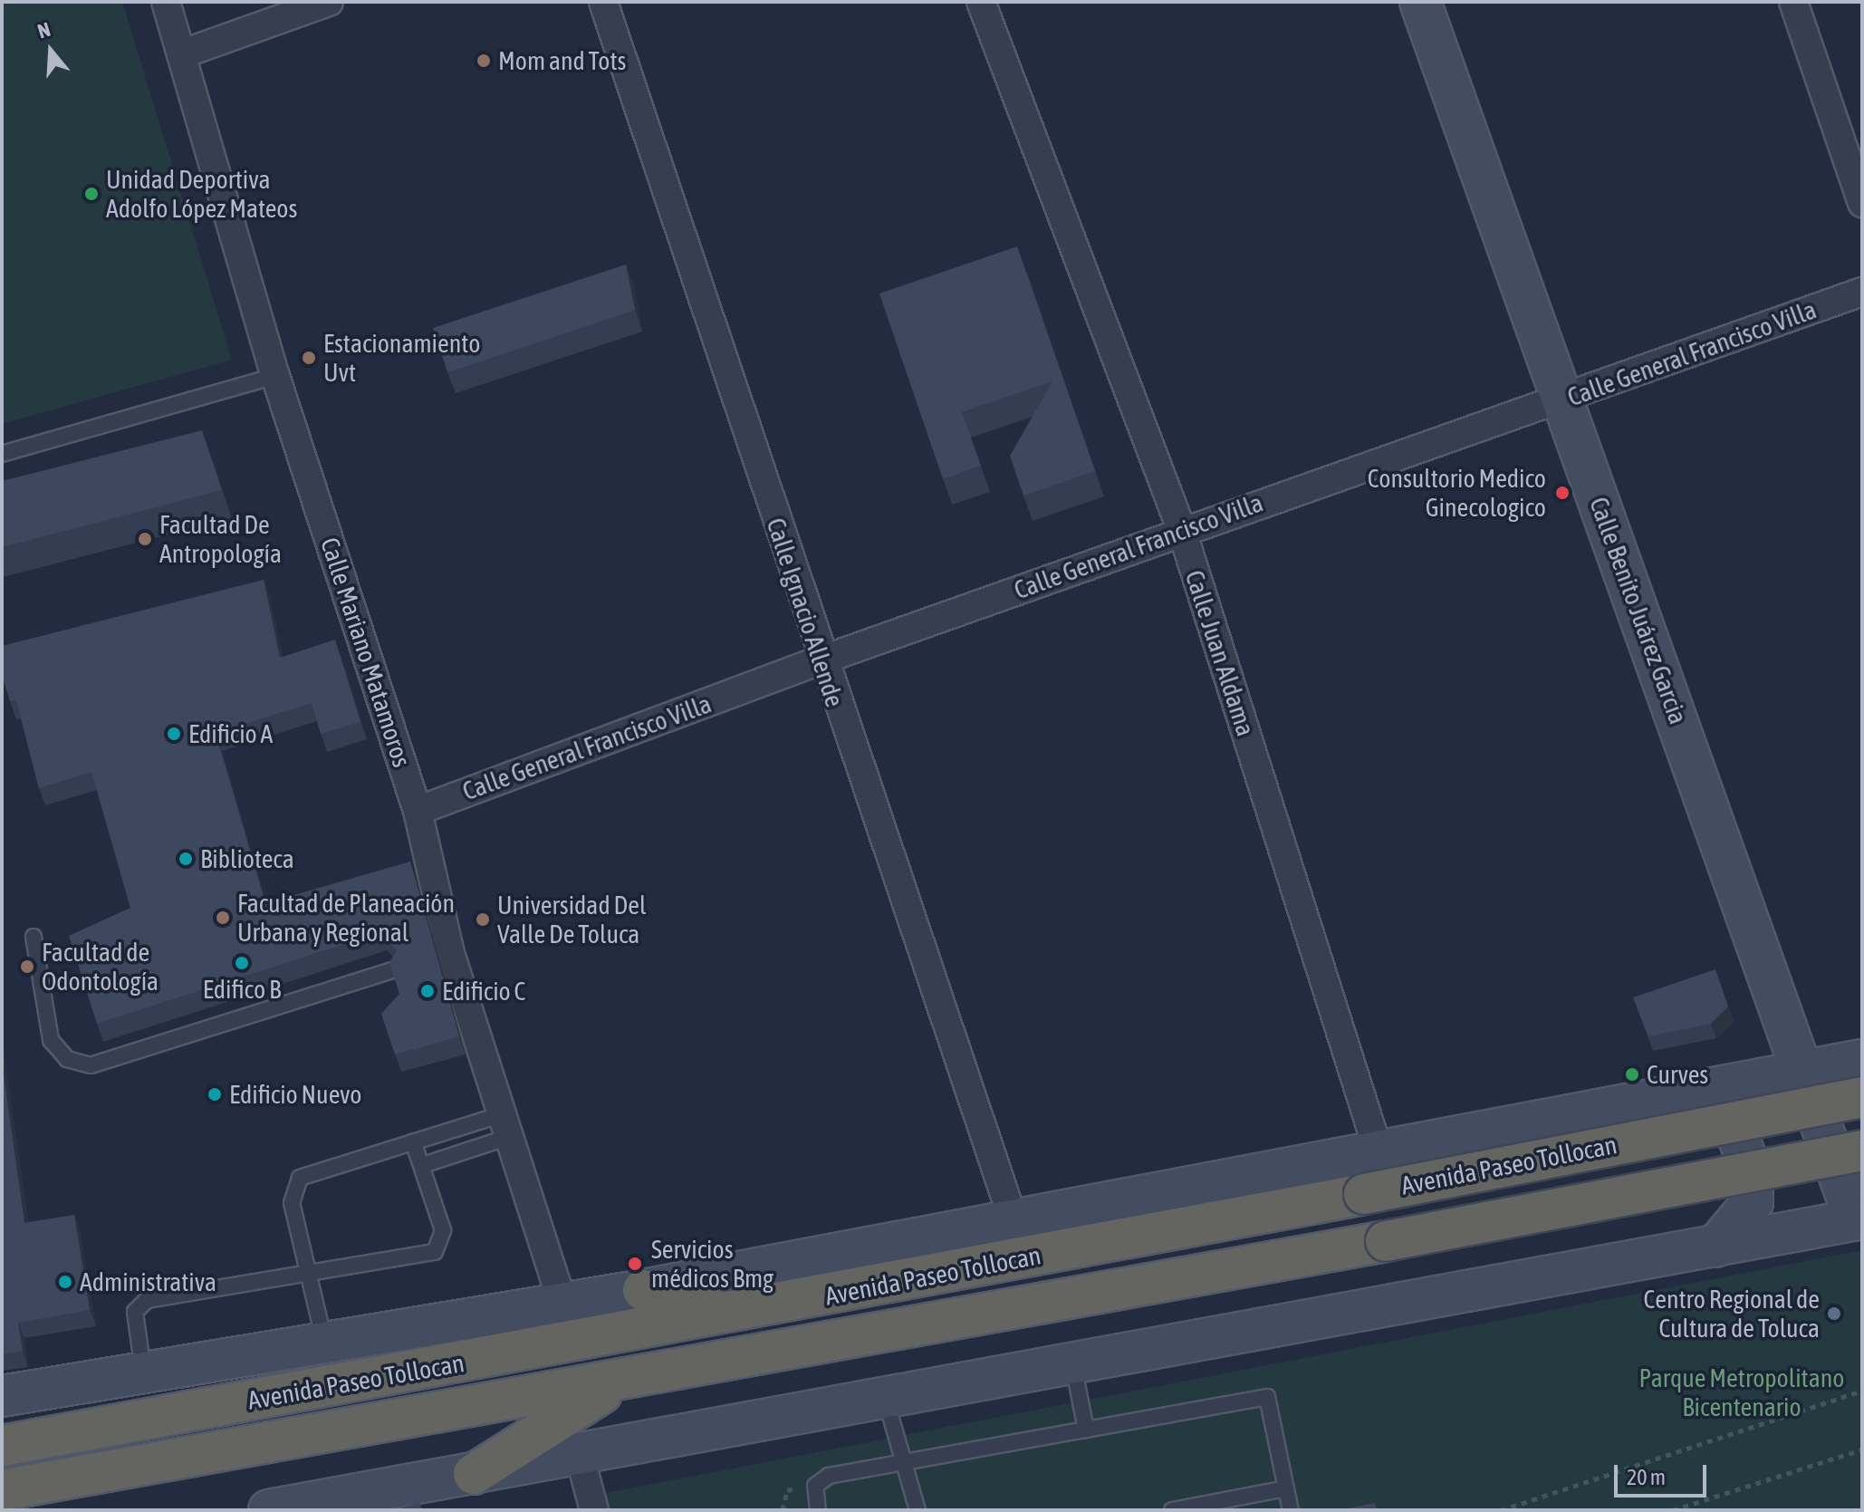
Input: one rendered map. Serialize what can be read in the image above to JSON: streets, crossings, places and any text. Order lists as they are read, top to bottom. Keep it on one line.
{"streets":{"highway":["Avenida Paseo Tollocan"],"main road":["Calle Benito Juárez Garcia"],"street":["Calle General Francisco Villa","Calle Ignacio Allende","Calle Mariano Matamoros","Calle Juan Aldama"]},"crossings":[["Calle General Francisco Villa","Calle Benito Juárez Garcia"],["Calle General Francisco Villa","Calle Ignacio Allende"],["Calle General Francisco Villa","Calle Mariano Matamoros"],["Calle General Francisco Villa","Calle Juan Aldama"],["Calle Benito Juárez Garcia","Avenida Paseo Tollocan"],["Calle Ignacio Allende","Avenida Paseo Tollocan"],["Calle Mariano Matamoros","Avenida Paseo Tollocan"],["Calle Juan Aldama","Avenida Paseo Tollocan"]],"parks":["Parque Metropolitano Bicentenario"],"places":["Mom and Tots","Unidad Deportiva Adolfo López Mateos","Estacionamiento Uvt","Consultorio Medico Ginecologico","Facultad De Antropología","Edificio A","Biblioteca","Facultad de Planeación Urbana y Regional","Universidad Del Valle De Toluca","Edifico B","Facultad de Odontología","Edificio C","Curves","Edificio Nuevo","Servicios médicos Bmg","Administrativa","Centro Regional de Cultura de Toluca"],"scale_bar":"20 m","north":"top"}
